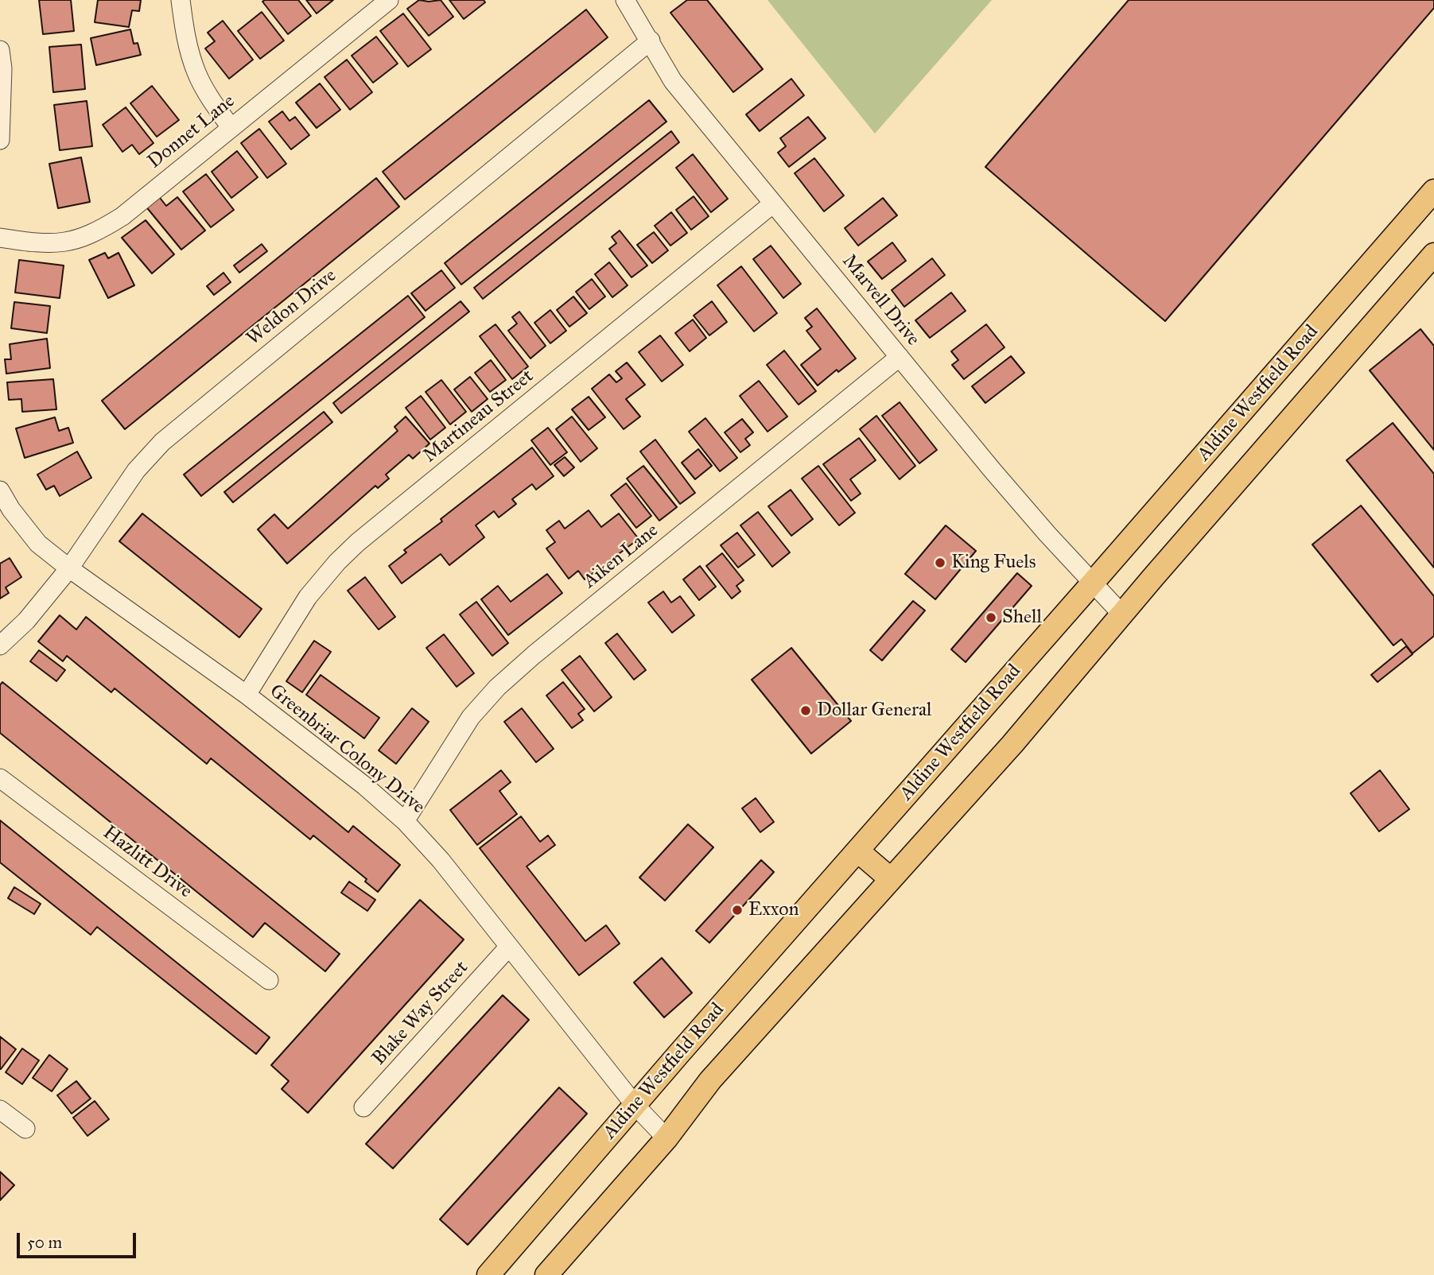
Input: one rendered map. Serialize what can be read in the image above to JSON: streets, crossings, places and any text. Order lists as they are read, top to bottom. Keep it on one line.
{"streets":{"main road":["Aldine Westfield Road"],"street":["Donnet Lane","Marvell Drive","Weldon Drive","Martineau Street","Aiken Lane","Greenbriar Colony Drive","Hazlitt Drive","Blake Way Street"]},"crossings":[["Marvell Drive","Weldon Drive"],["Marvell Drive","Aldine Westfield Road"],["Marvell Drive","Martineau Street"],["Marvell Drive","Aiken Lane"],["Weldon Drive","Greenbriar Colony Drive"],["Aldine Westfield Road","Greenbriar Colony Drive"],["Martineau Street","Greenbriar Colony Drive"],["Aiken Lane","Greenbriar Colony Drive"],["Greenbriar Colony Drive","Blake Way Street"]],"places":["King Fuels","Shell","Dollar General","Exxon"],"scale_bar":"50 m"}
